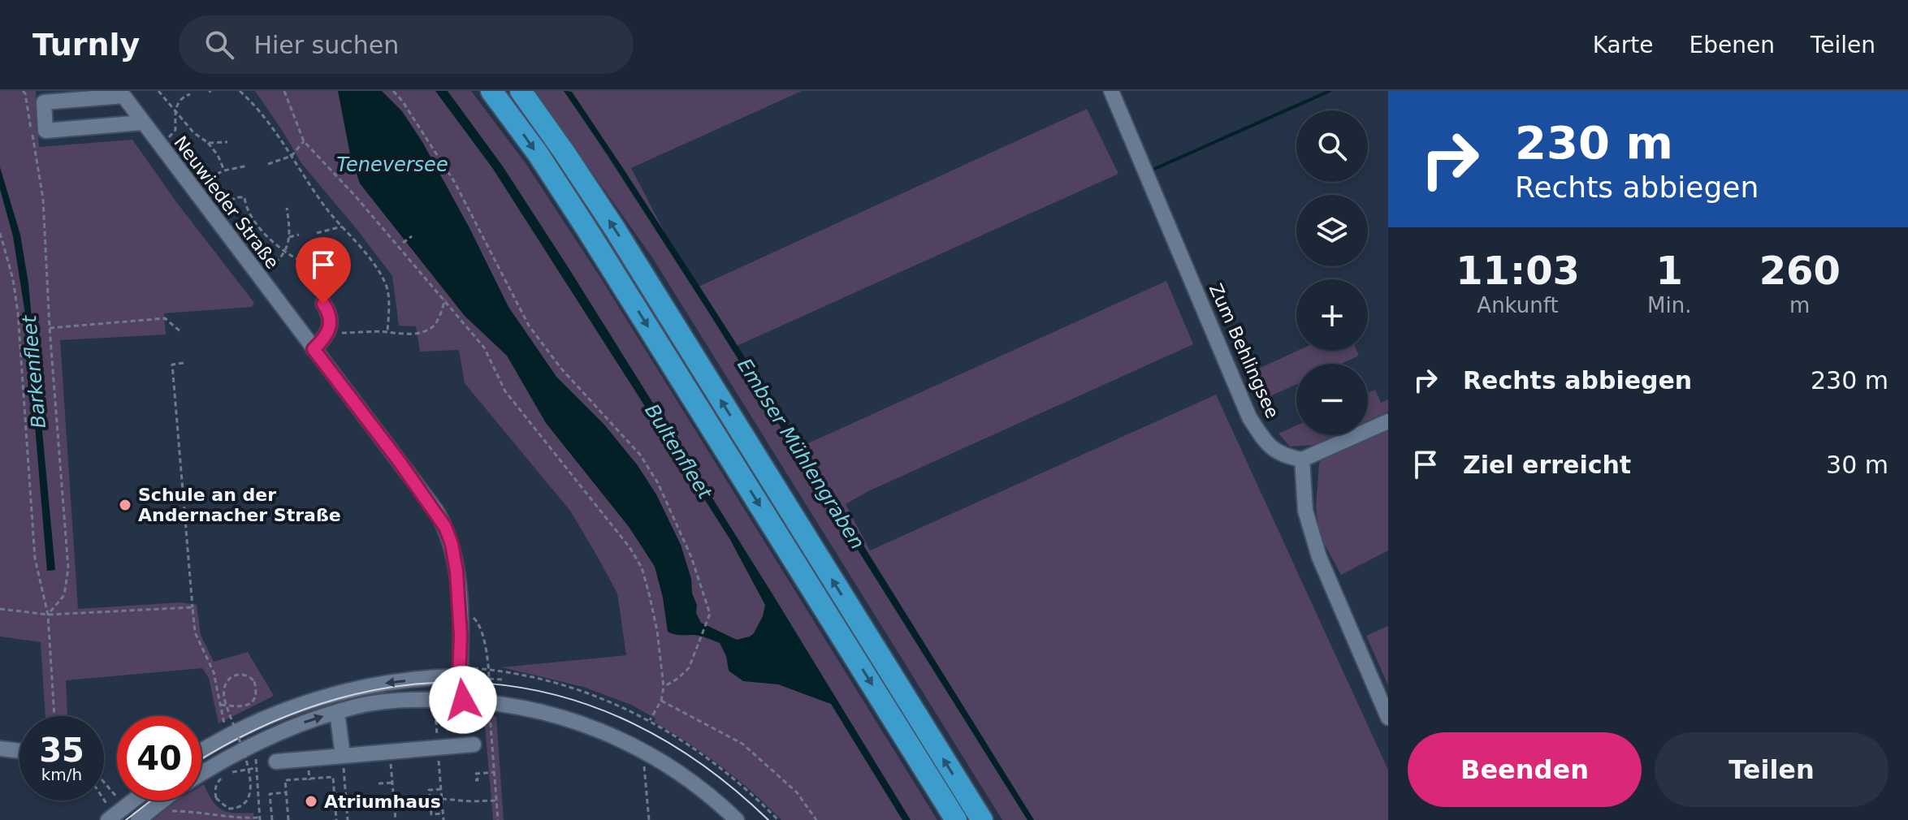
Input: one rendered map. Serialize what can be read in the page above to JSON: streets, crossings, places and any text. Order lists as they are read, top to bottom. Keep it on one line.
{"streets":{"street":["Neuwieder Straße","Zum Behlingsee"]},"water":["Teneversee","Barkenfleet","Bultenfleet","Embser Mühlengraben"],"places":["Schule an der Andernacher Straße","Atriumhaus"],"page":{"header":"Turnly","search":"Hier suchen","nav":["Karte","Ebenen","Teilen"],"turn":["230 m","Rechts abbiegen"],"map_buttons":["+","−"],"eta":["11:03","Ankunft","1","Min.","260","m"],"list":[{"name":"Rechts abbiegen","value":"230 m"},{"name":"Ziel erreicht","value":"30 m"}],"speed":"35 km/h","limit":"40","buttons":["Beenden","Teilen"]}}
